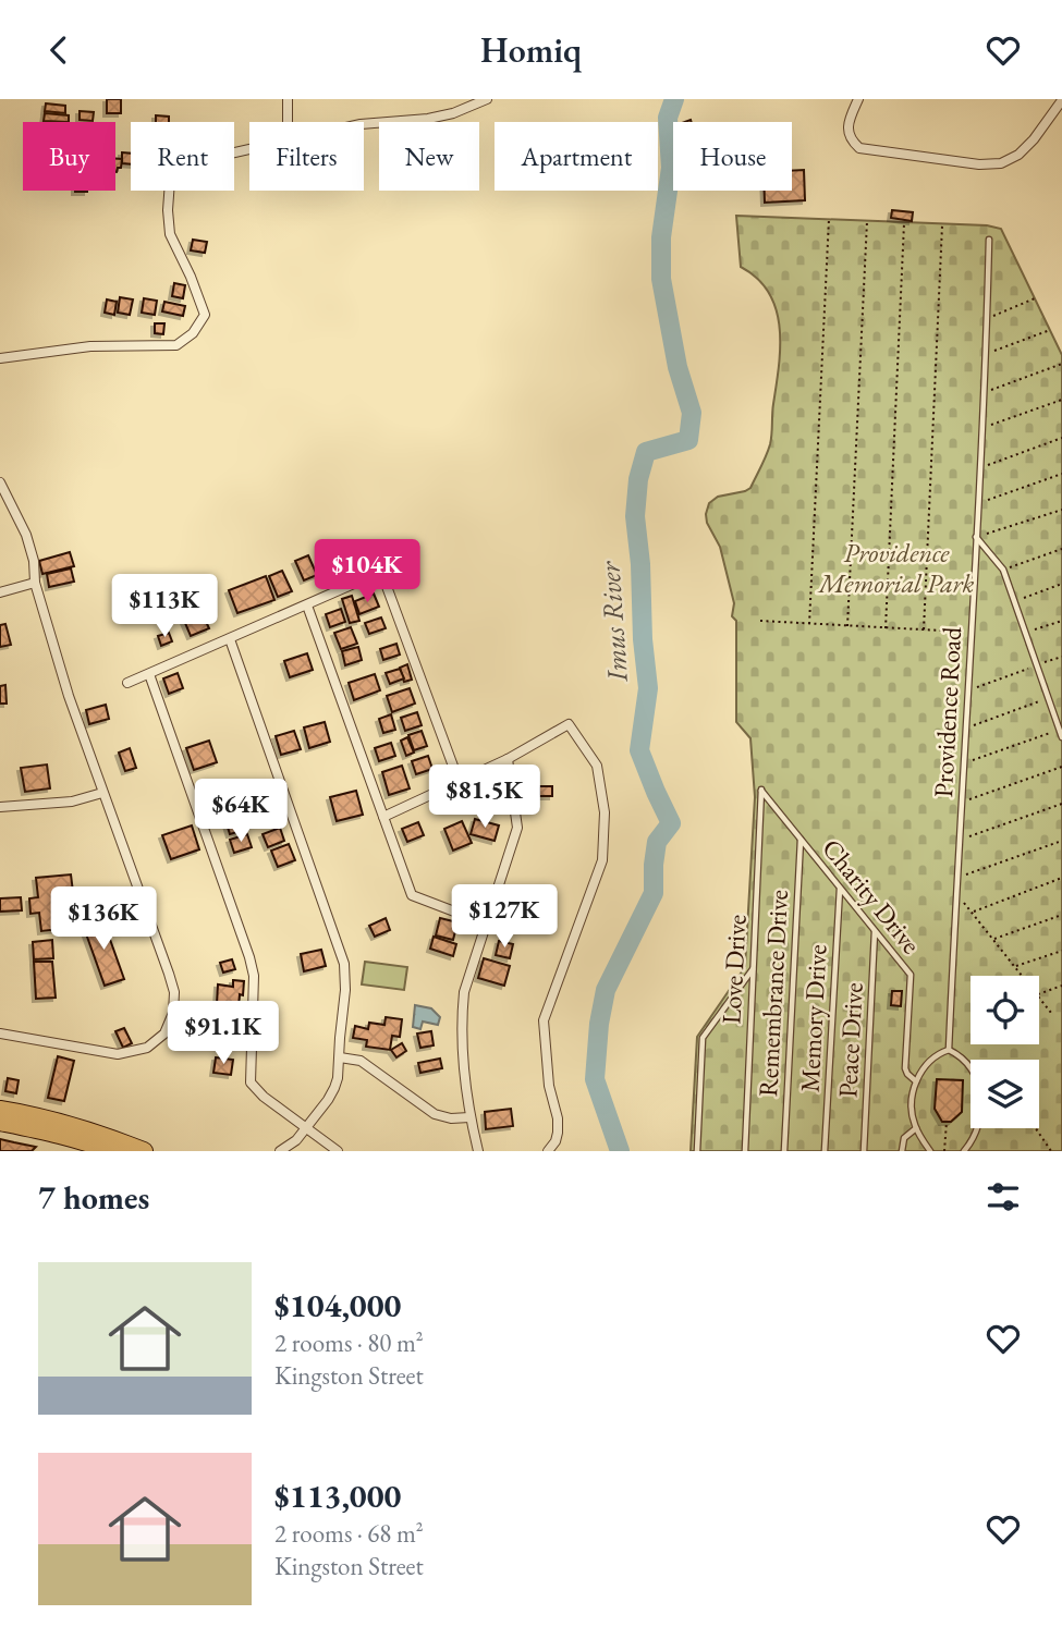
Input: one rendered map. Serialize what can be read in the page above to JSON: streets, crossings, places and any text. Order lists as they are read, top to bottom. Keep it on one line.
{"streets":{"lane":["Providence Road","Charity Drive","Love Drive","Remembrance Drive","Memory Drive","Peace Drive"]},"crossings":[["Charity Drive","Love Drive"],["Charity Drive","Remembrance Drive"],["Charity Drive","Memory Drive"],["Charity Drive","Peace Drive"]],"water":["Imus River"],"parks":["Providence Memorial Park"],"page":{"header":"Homiq","chip":["Buy","Rent","Filters","New","Apartment","House"],"price":["$104K","$113K","$81.5K","$64K","$127K","$136K","$91.1K"],"heading":"7 homes","list":[{"name":"$104,000","note":"2 rooms · 80 m² · Kingston Street"},{"name":"$113,000","note":"2 rooms · 68 m² · Kingston Street"}]}}
